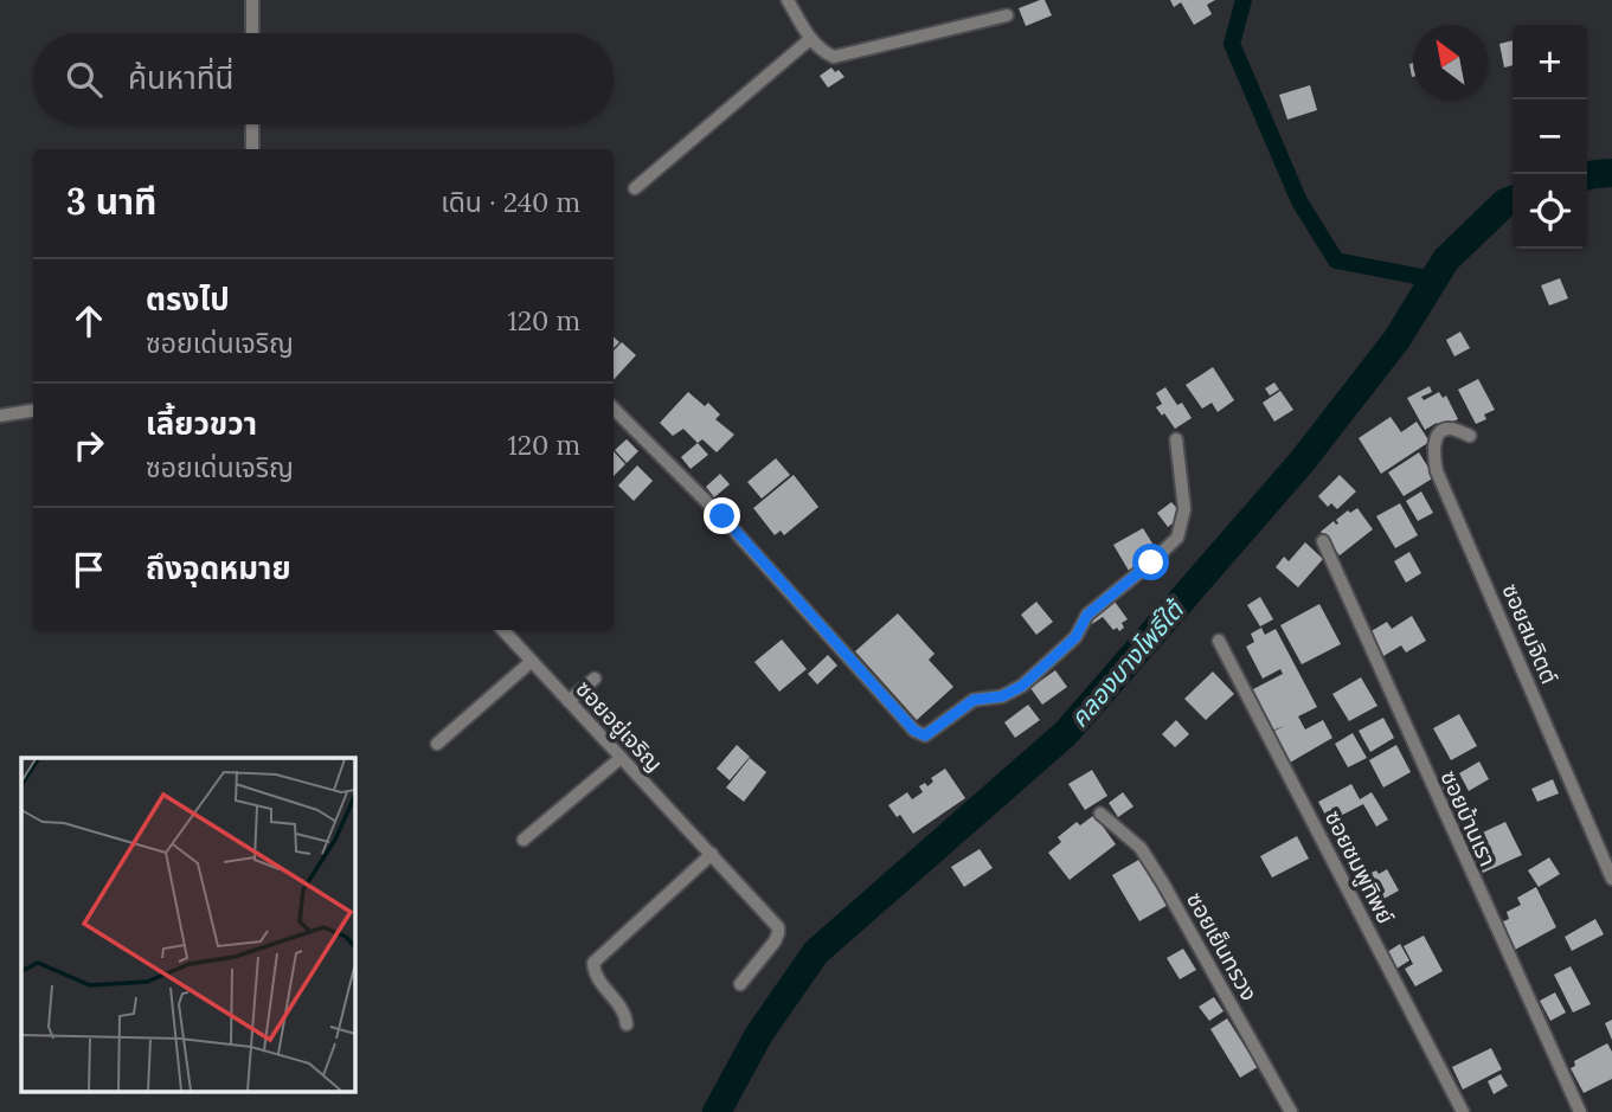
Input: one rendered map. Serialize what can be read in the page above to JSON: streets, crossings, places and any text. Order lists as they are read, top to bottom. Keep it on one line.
{"streets":{"street":["ซอยสมจิตต์","ซอยอยู่เจริญ","ซอยบ้านเรา","ซอยชมพูทิพย์","ซอยเย็นทรวง"]},"water":["คลองบางโพธิ์ใต้"],"north":"top left","page":{"map_buttons":["+","−"],"search":"ค้นหาที่นี่","heading":["3 นาที","เดิน · 240 m"],"list":[["ตรงไป","ซอยเด่นเจริญ","120 m"],["เลี้ยวขวา","ซอยเด่นเจริญ","120 m"],"ถึงจุดหมาย"]}}
